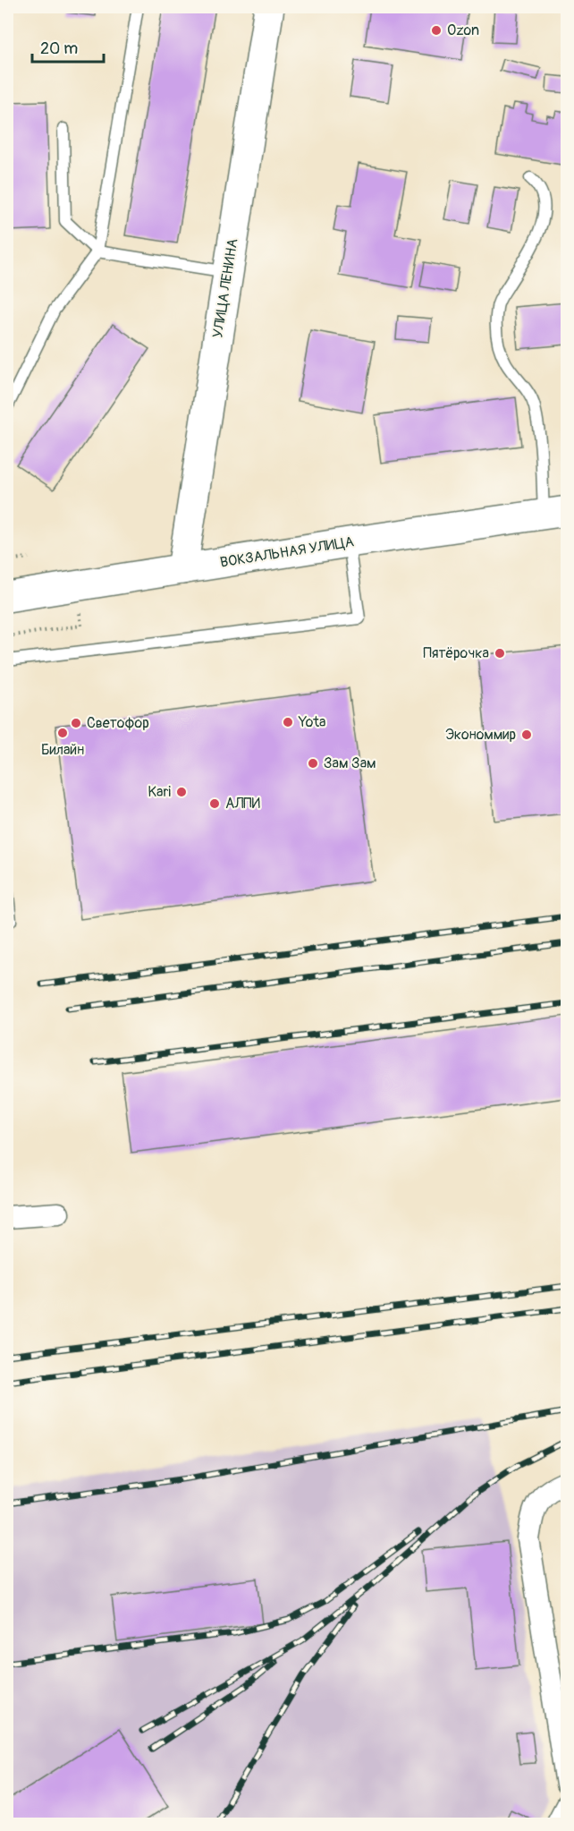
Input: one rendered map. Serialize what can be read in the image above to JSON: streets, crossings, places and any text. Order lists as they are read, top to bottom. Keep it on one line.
{"streets":{"main road":["УЛИЦА ЛЕНИНА","ВОКЗАЛЬНАЯ УЛИЦА"]},"crossings":[["УЛИЦА ЛЕНИНА","ВОКЗАЛЬНАЯ УЛИЦА"]],"places":["Ozon","Пятёрочка","Yota","Светофор","Билайн","Экономмир","Зам Зам","Kari","АЛПИ"],"scale_bar":"20 m"}
